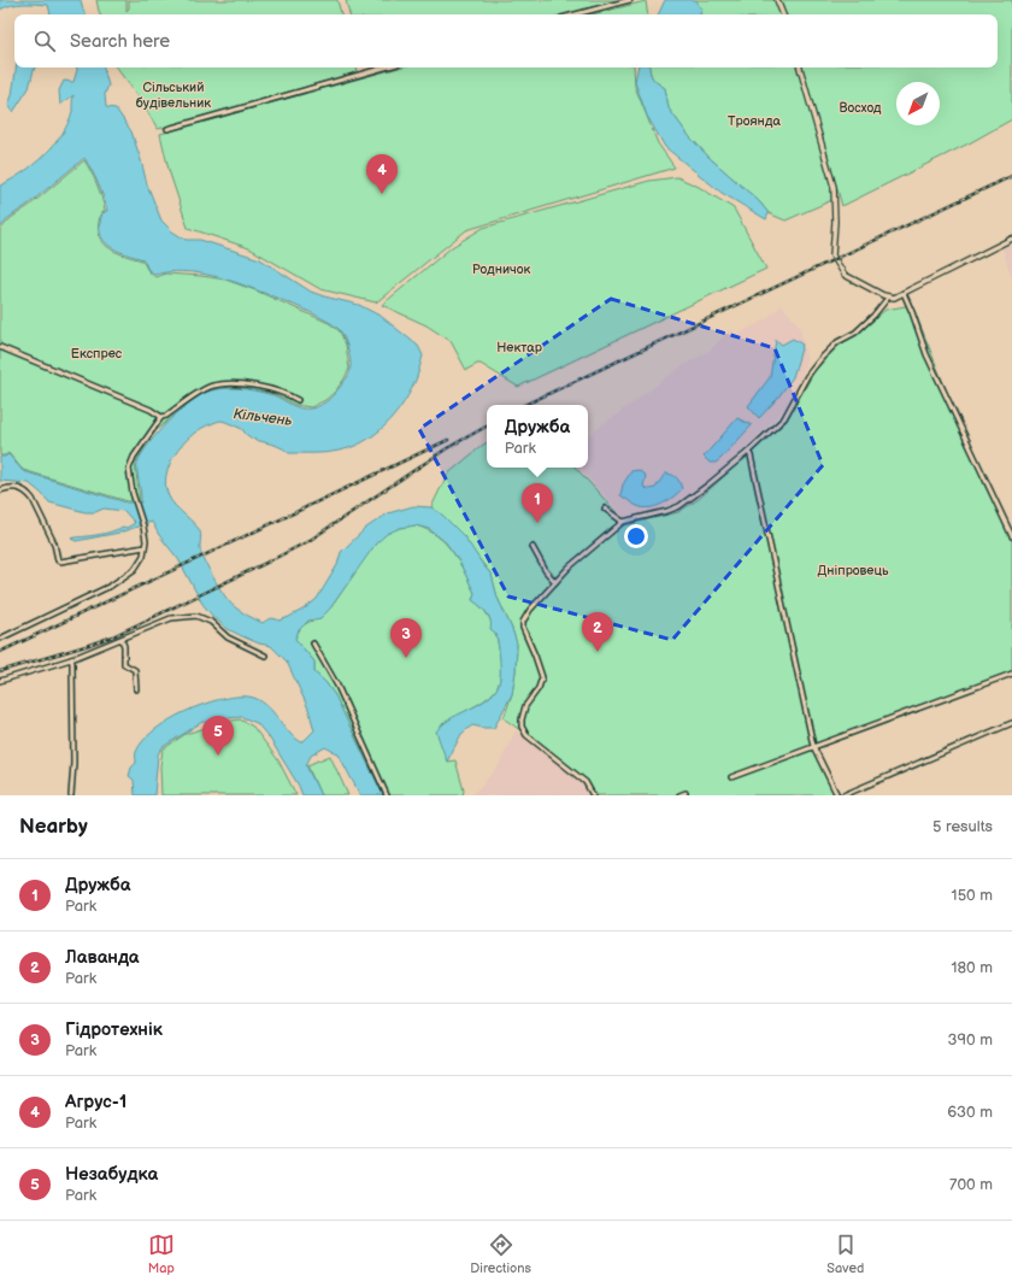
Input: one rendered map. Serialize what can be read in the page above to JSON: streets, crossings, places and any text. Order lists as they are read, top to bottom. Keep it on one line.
{"water":["Кільчень"],"parks":["Сільський будівельник","Восход","Троянда","Родничок","Нектар","Експрес","Дніпровець"],"north":"bottom left","page":{"search":"Search here","pins":["4","1","2","3","5"],"popup":["Дружба","Park"],"heading":["Nearby","5 results"],"list":[{"mark":"1","name":"Дружба","note":"Park","value":"150 m"},{"mark":"2","name":"Лаванда","note":"Park","value":"180 m"},{"mark":"3","name":"Гідротехнік","note":"Park","value":"390 m"},{"mark":"4","name":"Агрус-1","note":"Park","value":"630 m"},{"mark":"5","name":"Незабудка","note":"Park","value":"700 m"}],"nav":["Map","Directions","Saved"]}}
